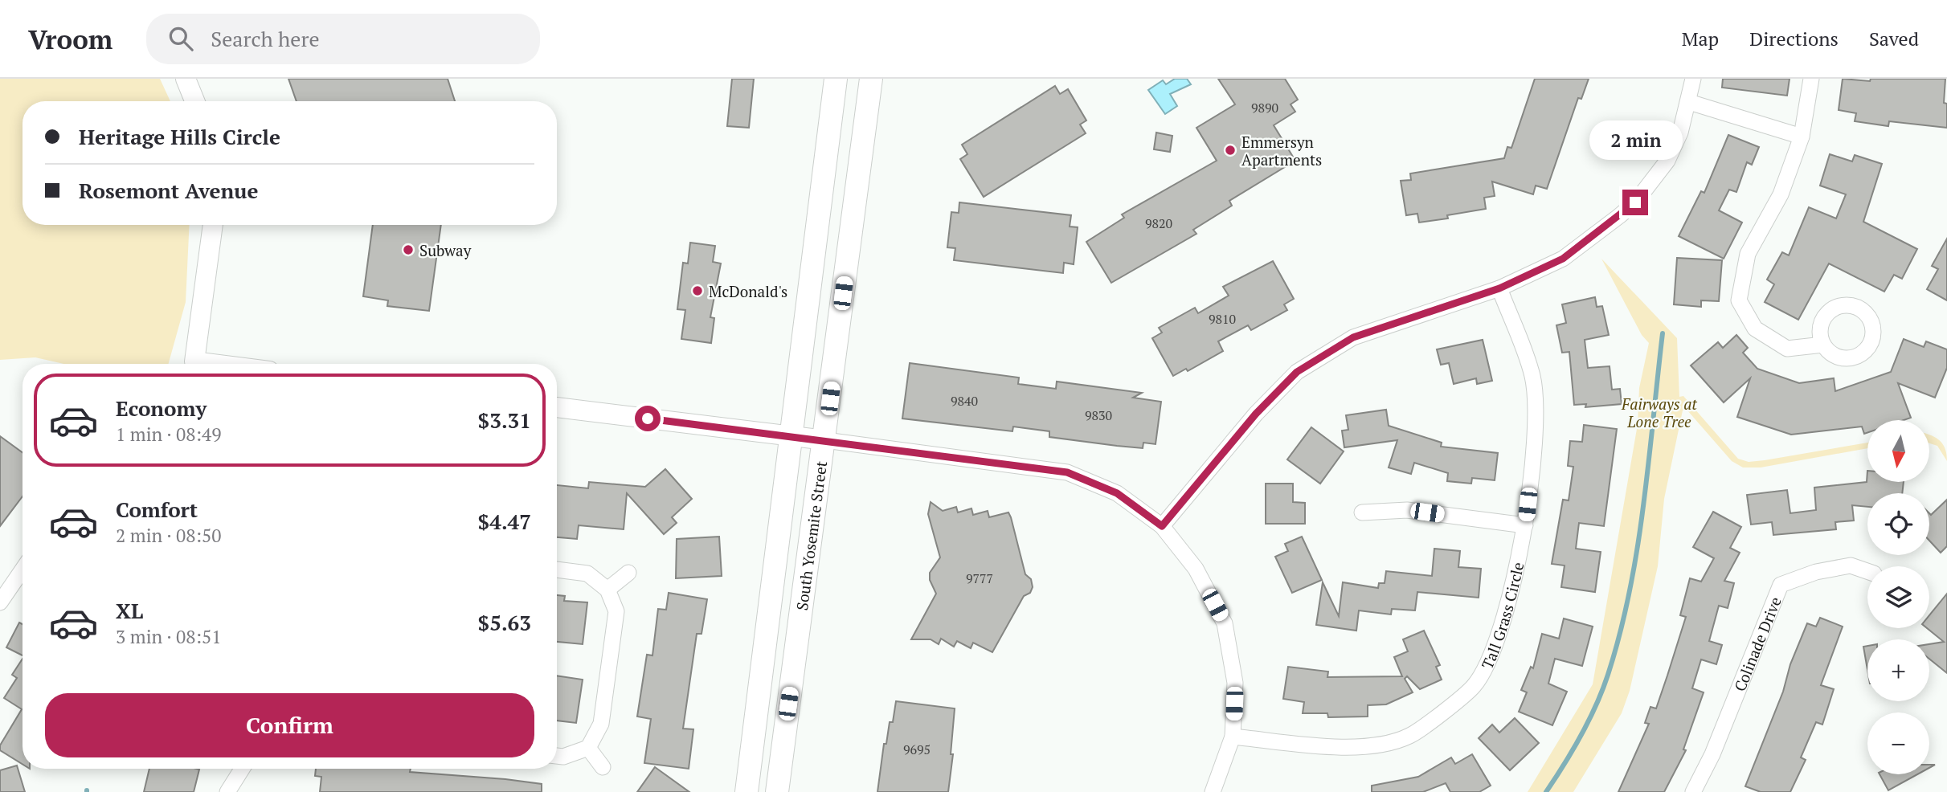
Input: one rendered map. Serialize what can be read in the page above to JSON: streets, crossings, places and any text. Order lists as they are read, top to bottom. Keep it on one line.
{"streets":{"main road":["South Yosemite Street"],"street":["Tall Grass Circle","Colinade Drive"]},"parks":["Fairways at Lone Tree"],"places":["Emmersyn Apartments","Subway","McDonald's"],"house_numbers":["9890","9820","9810","9840","9830","9777","9695"],"north":"bottom","page":{"header":"Vroom","search":"Search here","nav":["Map","Directions","Saved"],"banner":["Heritage Hills Circle","Rosemont Avenue"],"bubble":"2 min","list":[{"name":"Economy","note":"1 min · 08:49","value":"$3.31"},{"name":"Comfort","note":"2 min · 08:50","value":"$4.47"},{"name":"XL","note":"3 min · 08:51","value":"$5.63"}],"map_buttons":["+","−"],"buttons":"Confirm"}}
